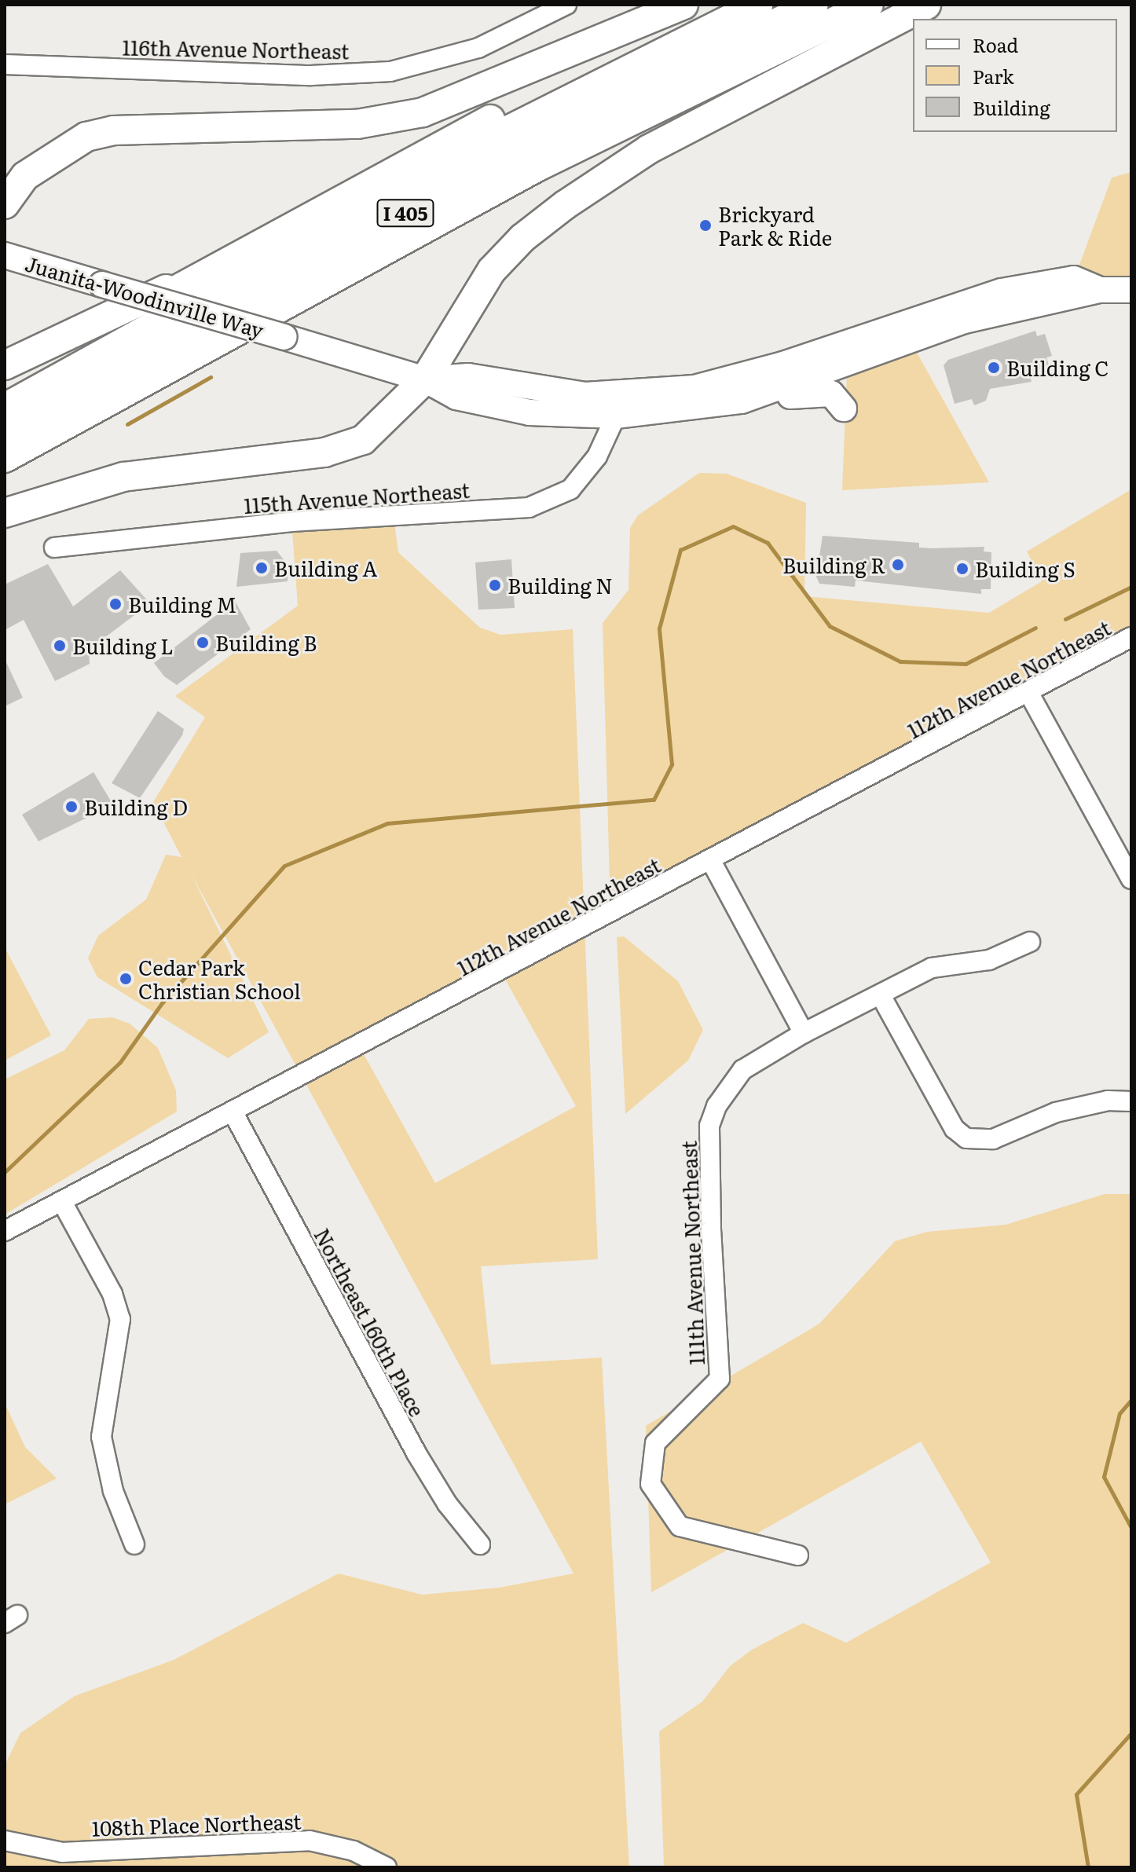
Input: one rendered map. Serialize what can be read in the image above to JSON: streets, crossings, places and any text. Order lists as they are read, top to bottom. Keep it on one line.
{"streets":{"highway":["I 405"],"main road":["Juanita-Woodinville Way"],"street":["116th Avenue Northeast","115th Avenue Northeast","112th Avenue Northeast","111th Avenue Northeast","Northeast 160th Place","108th Place Northeast"]},"crossings":[["112th Avenue Northeast","Northeast 160th Place"]],"places":["Brickyard Park & Ride","Building C","Building R","Building A","Building S","Building N","Building M","Building B","Building L","Building D","Cedar Park Christian School"],"legend":["Road","Park","Building"]}
